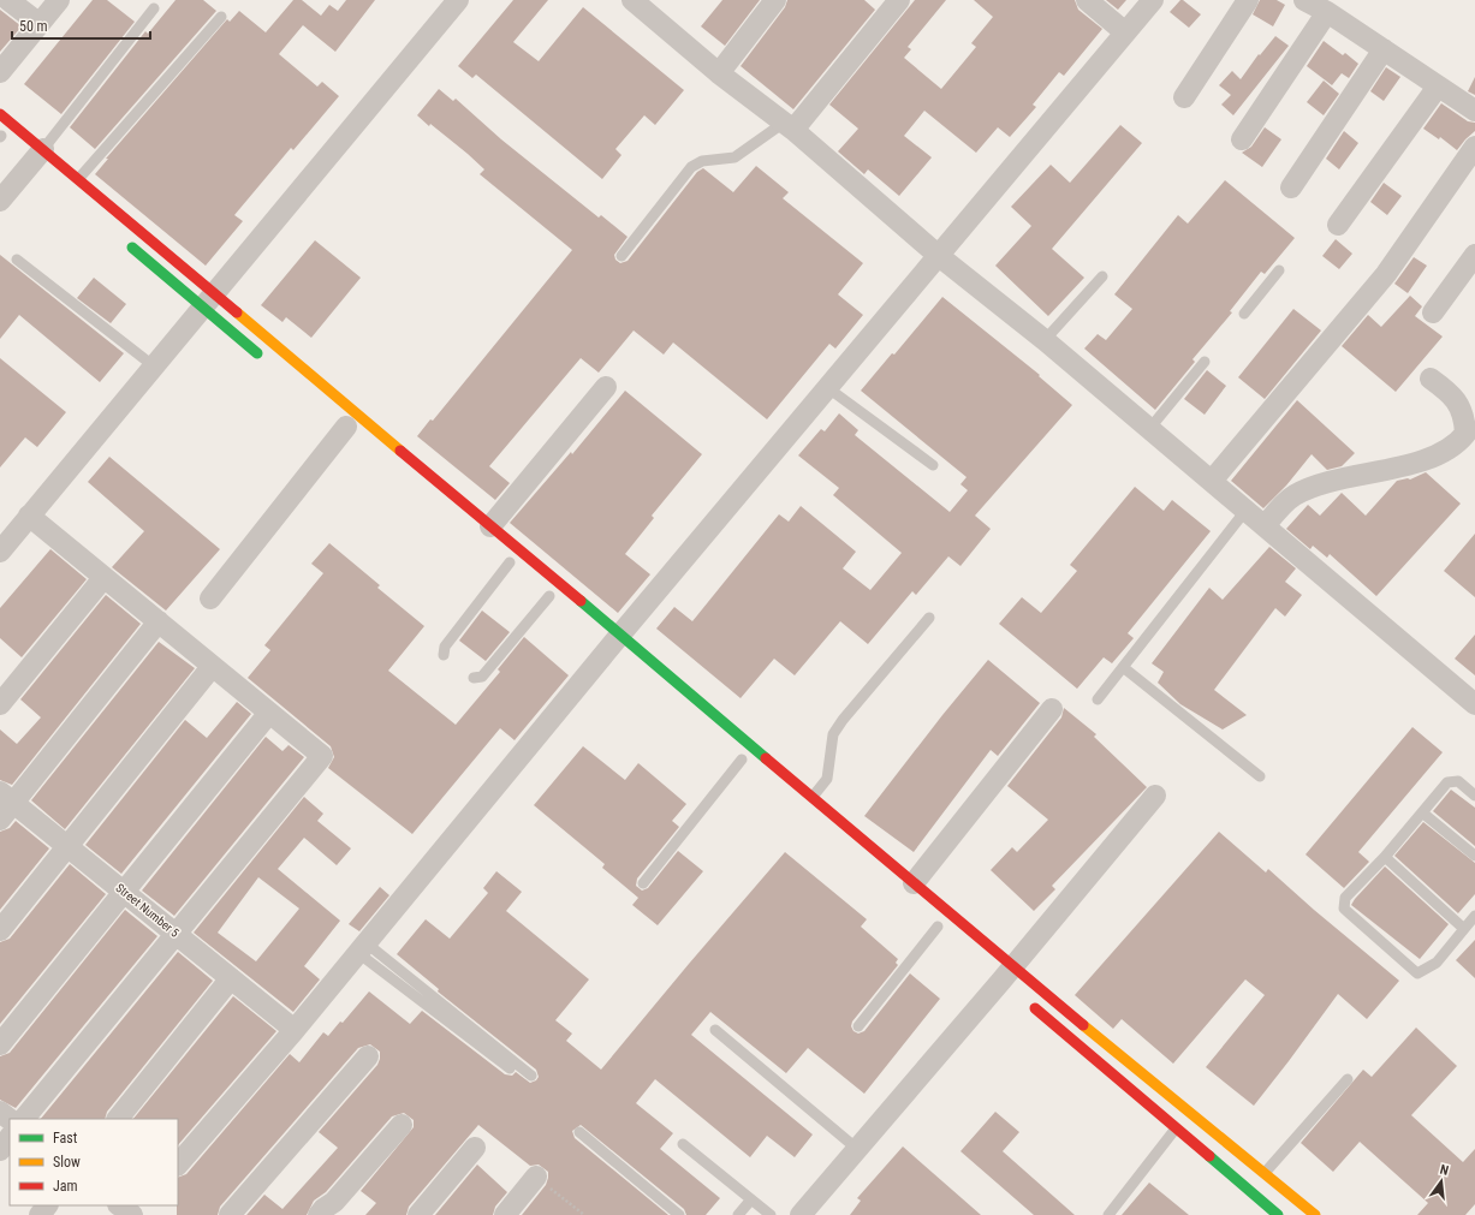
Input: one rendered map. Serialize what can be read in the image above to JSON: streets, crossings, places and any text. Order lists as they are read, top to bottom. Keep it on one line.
{"streets":{"street":["Street Number 5"]},"legend":["Fast","Slow","Jam"],"scale_bar":"50 m","north":"top"}
